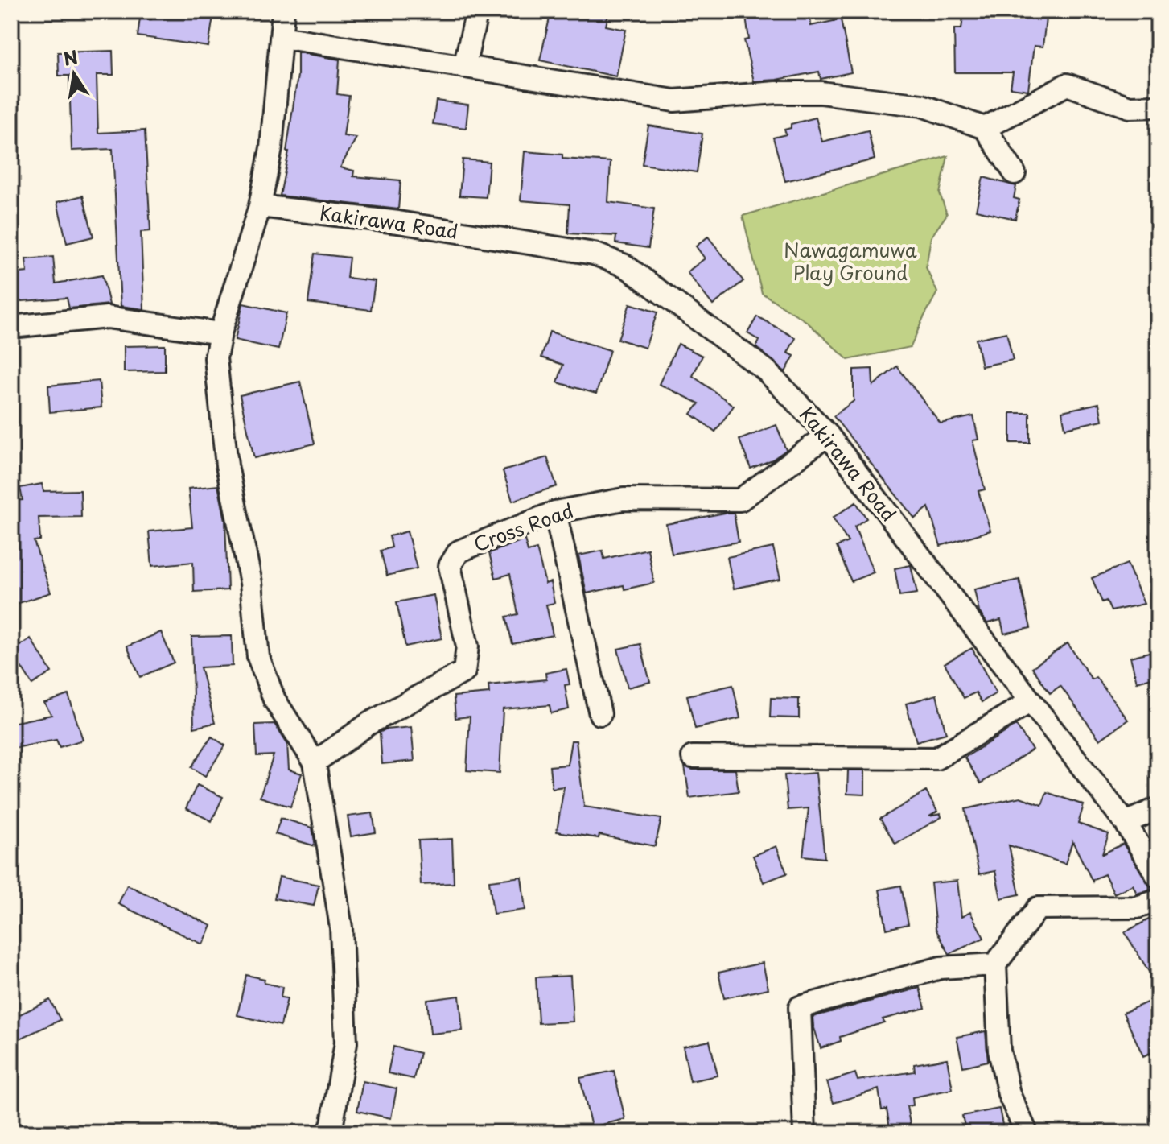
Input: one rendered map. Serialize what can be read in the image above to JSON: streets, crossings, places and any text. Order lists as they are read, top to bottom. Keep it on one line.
{"streets":{"street":["Kakirawa Road","Cross Road"]},"crossings":[["Kakirawa Road","Cross Road"]],"parks":["Nawagamuwa Play Ground"],"north":"top"}
